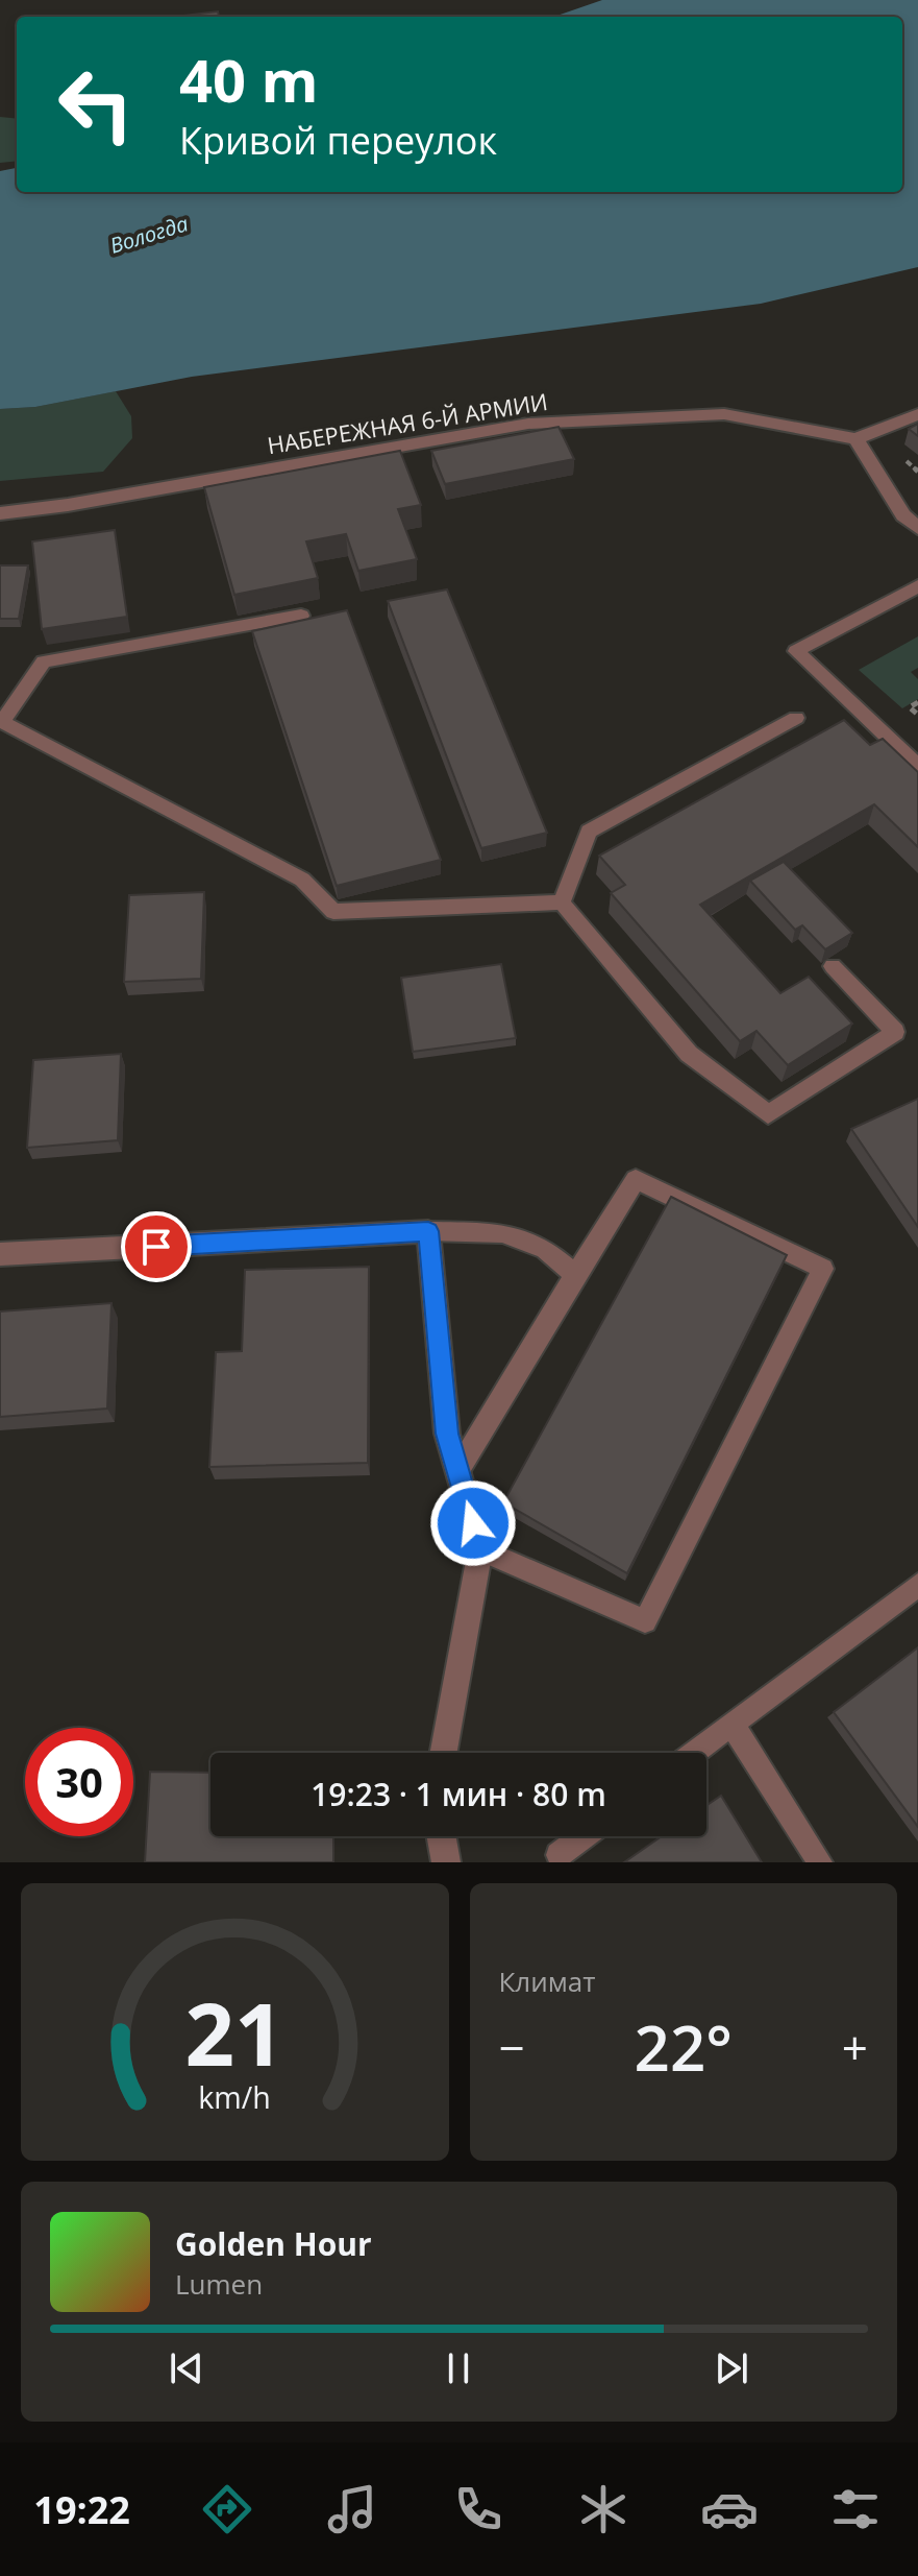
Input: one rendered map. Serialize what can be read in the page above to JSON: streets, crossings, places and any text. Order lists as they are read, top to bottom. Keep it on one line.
{"streets":{"street":["НАБЕРЕЖНАЯ 6-Й АРМИИ"]},"water":["Вологда"],"page":{"turn":["40 m","Кривой переулок"],"limit":"30","trip":"19:23 · 1 мин · 80 m","tile":"Климат","heat":["−","22°","+"],"song":["Golden Hour","Lumen"],"tabs":"19:22","gauge":["21","km/h"]}}
